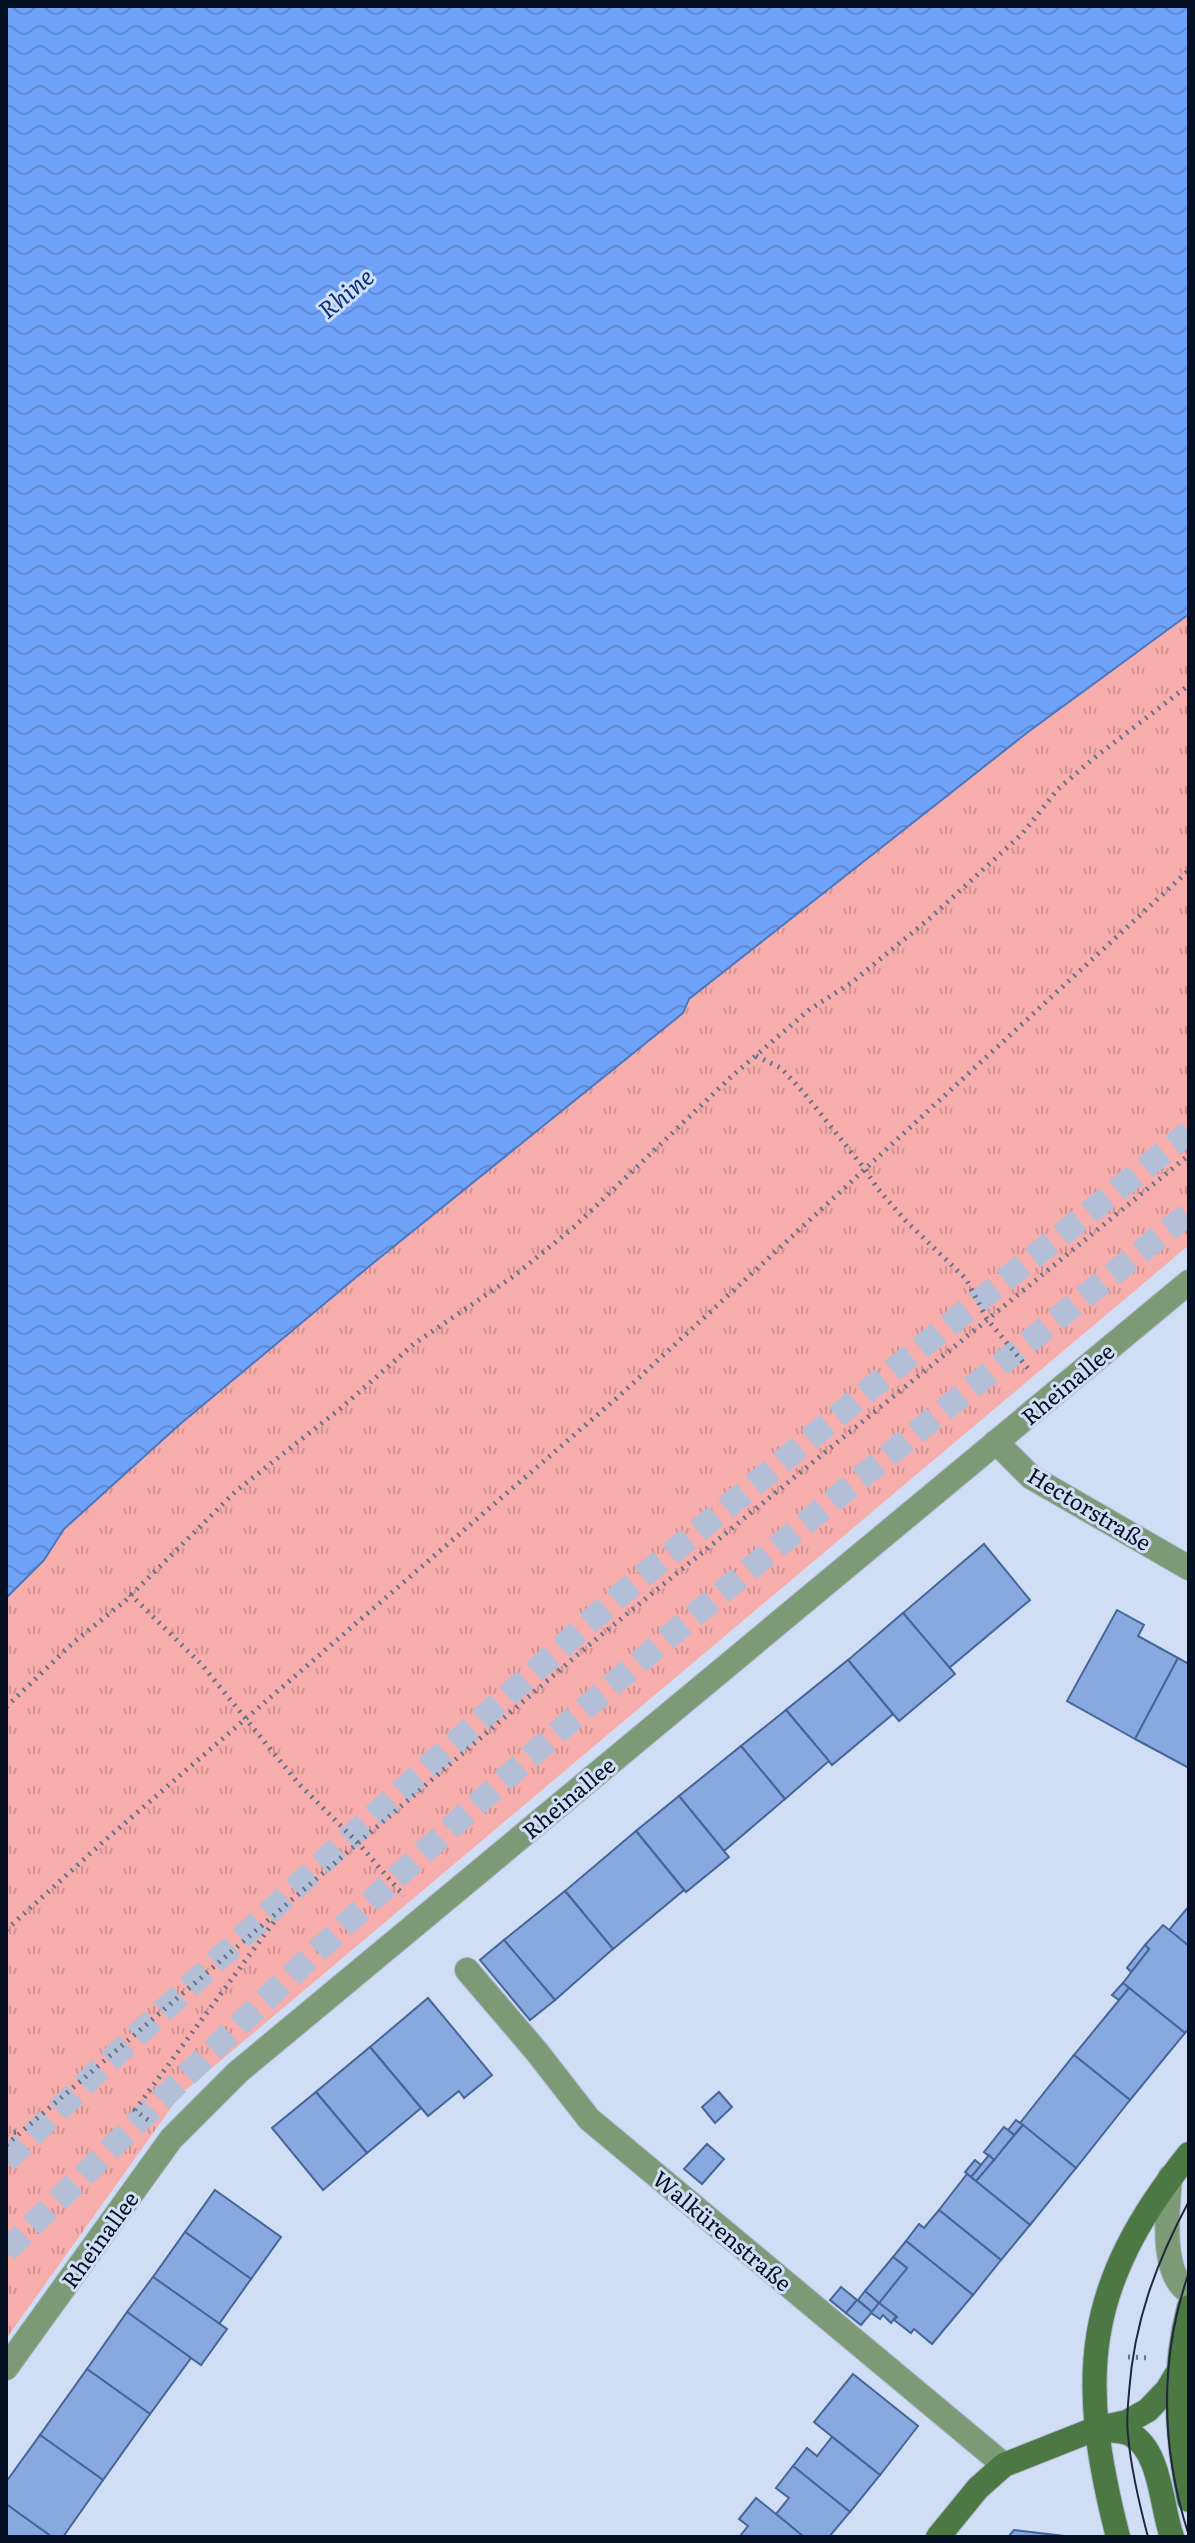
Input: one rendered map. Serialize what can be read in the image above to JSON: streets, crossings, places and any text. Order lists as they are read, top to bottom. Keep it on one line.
{"streets":{"street":["Rheinallee","Hectorstraße","Walkürenstraße"]},"crossings":[["Rheinallee","Hectorstraße"]],"water":["Rhine"]}
